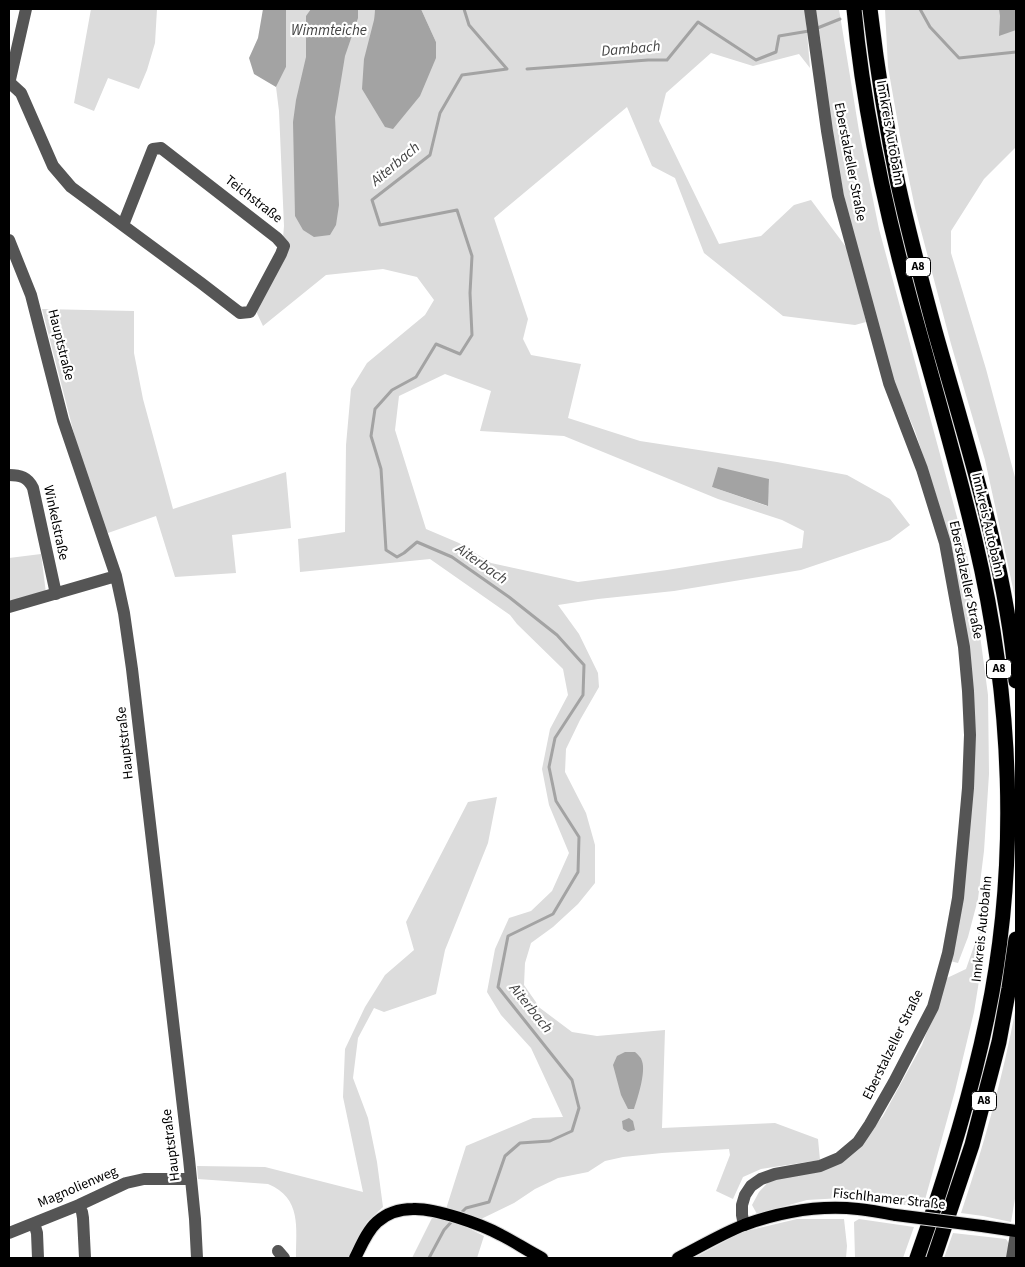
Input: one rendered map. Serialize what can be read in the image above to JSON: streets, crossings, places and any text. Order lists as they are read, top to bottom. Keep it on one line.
{"streets":{"highway":["Innkreis Autobahn","A8"],"main road":["Fischlhamer Straße"],"street":["Eberstalzeller Straße","Teichstraße","Hauptstraße","Winkelstraße","Magnolienweg"]},"crossings":[["Eberstalzeller Straße","Fischlhamer Straße"],["Hauptstraße","Magnolienweg"]],"water":["Wimmteiche","Dambach","Aiterbach"]}
